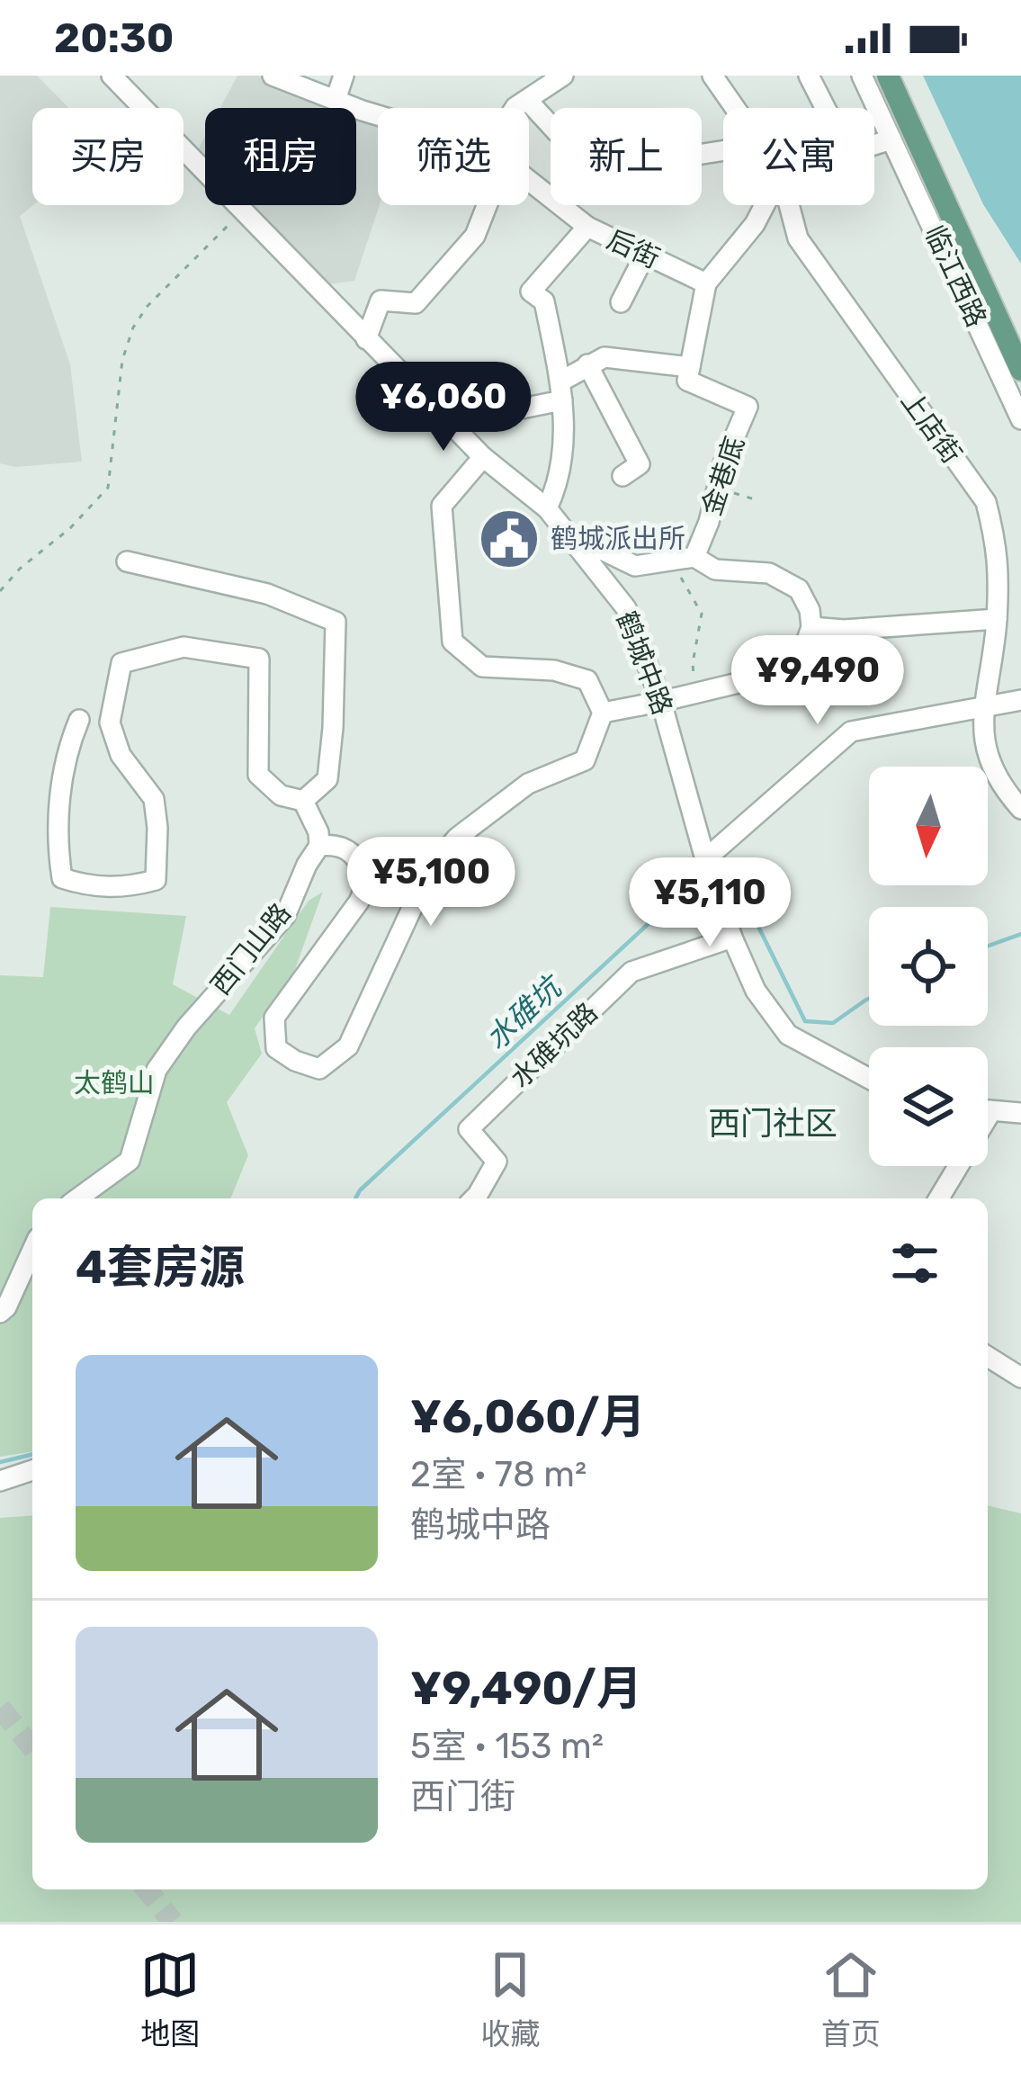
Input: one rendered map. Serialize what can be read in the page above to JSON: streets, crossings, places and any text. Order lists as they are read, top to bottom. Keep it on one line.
{"streets":{"street":["后街","临江西路","上店街","金巷底","鹤城中路","西门山路","水碓坑路"]},"crossings":[["鹤城中路","水碓坑路"]],"districts":["西门社区"],"water":["水碓坑"],"parks":["太鹤山"],"places":{"public building":["鹤城派出所"]},"north":"bottom","page":{"status":"20:30","chip":["买房","租房","筛选","新上","公寓"],"price":["¥6,060","¥9,490","¥5,100","¥5,110"],"heading":"4套房源","list":[{"name":"¥6,060/月","note":"2室 · 78 m² · 鹤城中路"},{"name":"¥9,490/月","note":"5室 · 153 m² · 西门街"}],"tabs":["地图","收藏","首页"]}}
